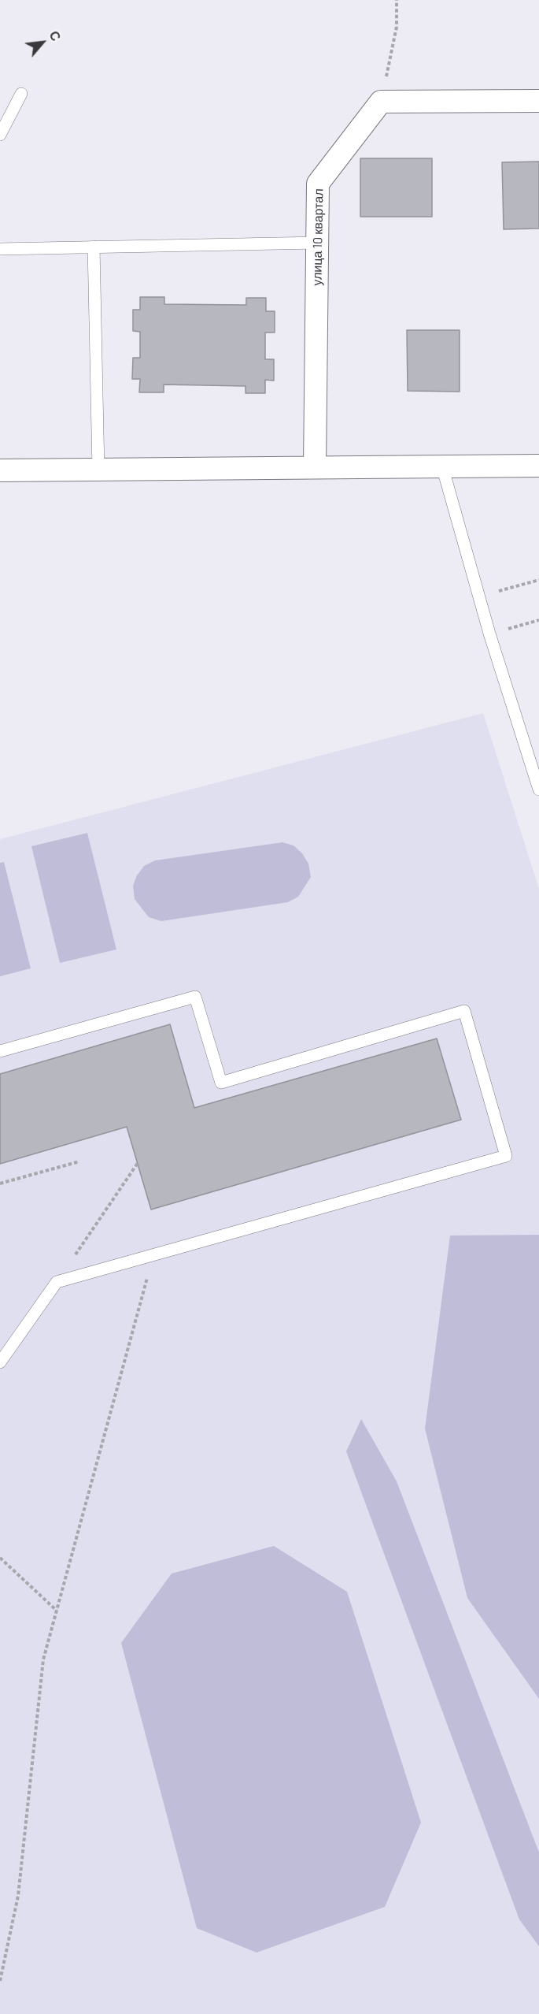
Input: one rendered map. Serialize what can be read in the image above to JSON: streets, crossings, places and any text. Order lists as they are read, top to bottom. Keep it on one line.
{"streets":{"street":["улица 10 квартал"]},"north":"top right"}
